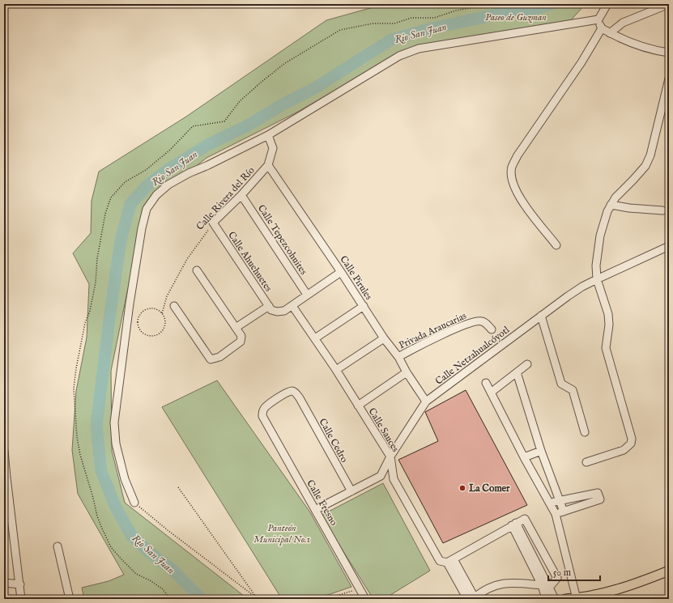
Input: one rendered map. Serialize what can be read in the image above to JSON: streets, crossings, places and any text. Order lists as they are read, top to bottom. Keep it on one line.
{"streets":{"street":["Calle Rivera del Río","Calle Tepezcohuites","Calle Ahuehuetes","Calle Pirules","Privada Araucarias","Calle Netzahualcóyotl","Calle Sauces","Calle Cedro","Calle Fresno"]},"crossings":[["Calle Rivera del Río","Calle Tepezcohuites"],["Calle Rivera del Río","Calle Ahuehuetes"],["Calle Rivera del Río","Calle Pirules"],["Calle Pirules","Privada Araucarias"],["Calle Pirules","Calle Netzahualcóyotl"],["Calle Netzahualcóyotl","Calle Sauces"],["Calle Netzahualcóyotl","Calle Cedro"],["Calle Netzahualcóyotl","Calle Fresno"],["Calle Cedro","Calle Fresno"]],"water":["Rio San Juan"],"parks":["Paseo de Guzman","Panteón Municipal No.1"],"places":["La Comer"],"scale_bar":"50 m"}
